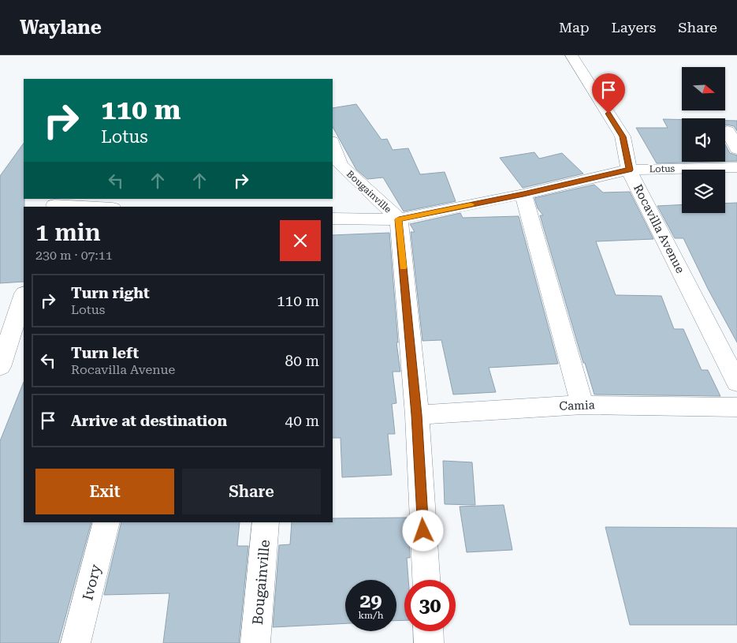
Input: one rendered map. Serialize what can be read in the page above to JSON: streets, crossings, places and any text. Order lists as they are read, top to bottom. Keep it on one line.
{"streets":{"street":["Lotus","Bougainville","Rocavilla Avenue","Camia","Ivory"]},"crossings":[["Lotus","Bougainville"],["Lotus","Rocavilla Avenue"]],"north":"right","page":{"header":"Waylane","nav":["Map","Layers","Share"],"turn":["110 m","Lotus"],"heading":["1 min","230 m · 07:11"],"list":[{"name":"Turn right","note":"Lotus","value":"110 m"},{"name":"Turn left","note":"Rocavilla Avenue","value":"80 m"},{"name":"Arrive at destination","value":"40 m"}],"buttons":["Exit","Share"],"speed":"29 km/h","limit":"30"}}
